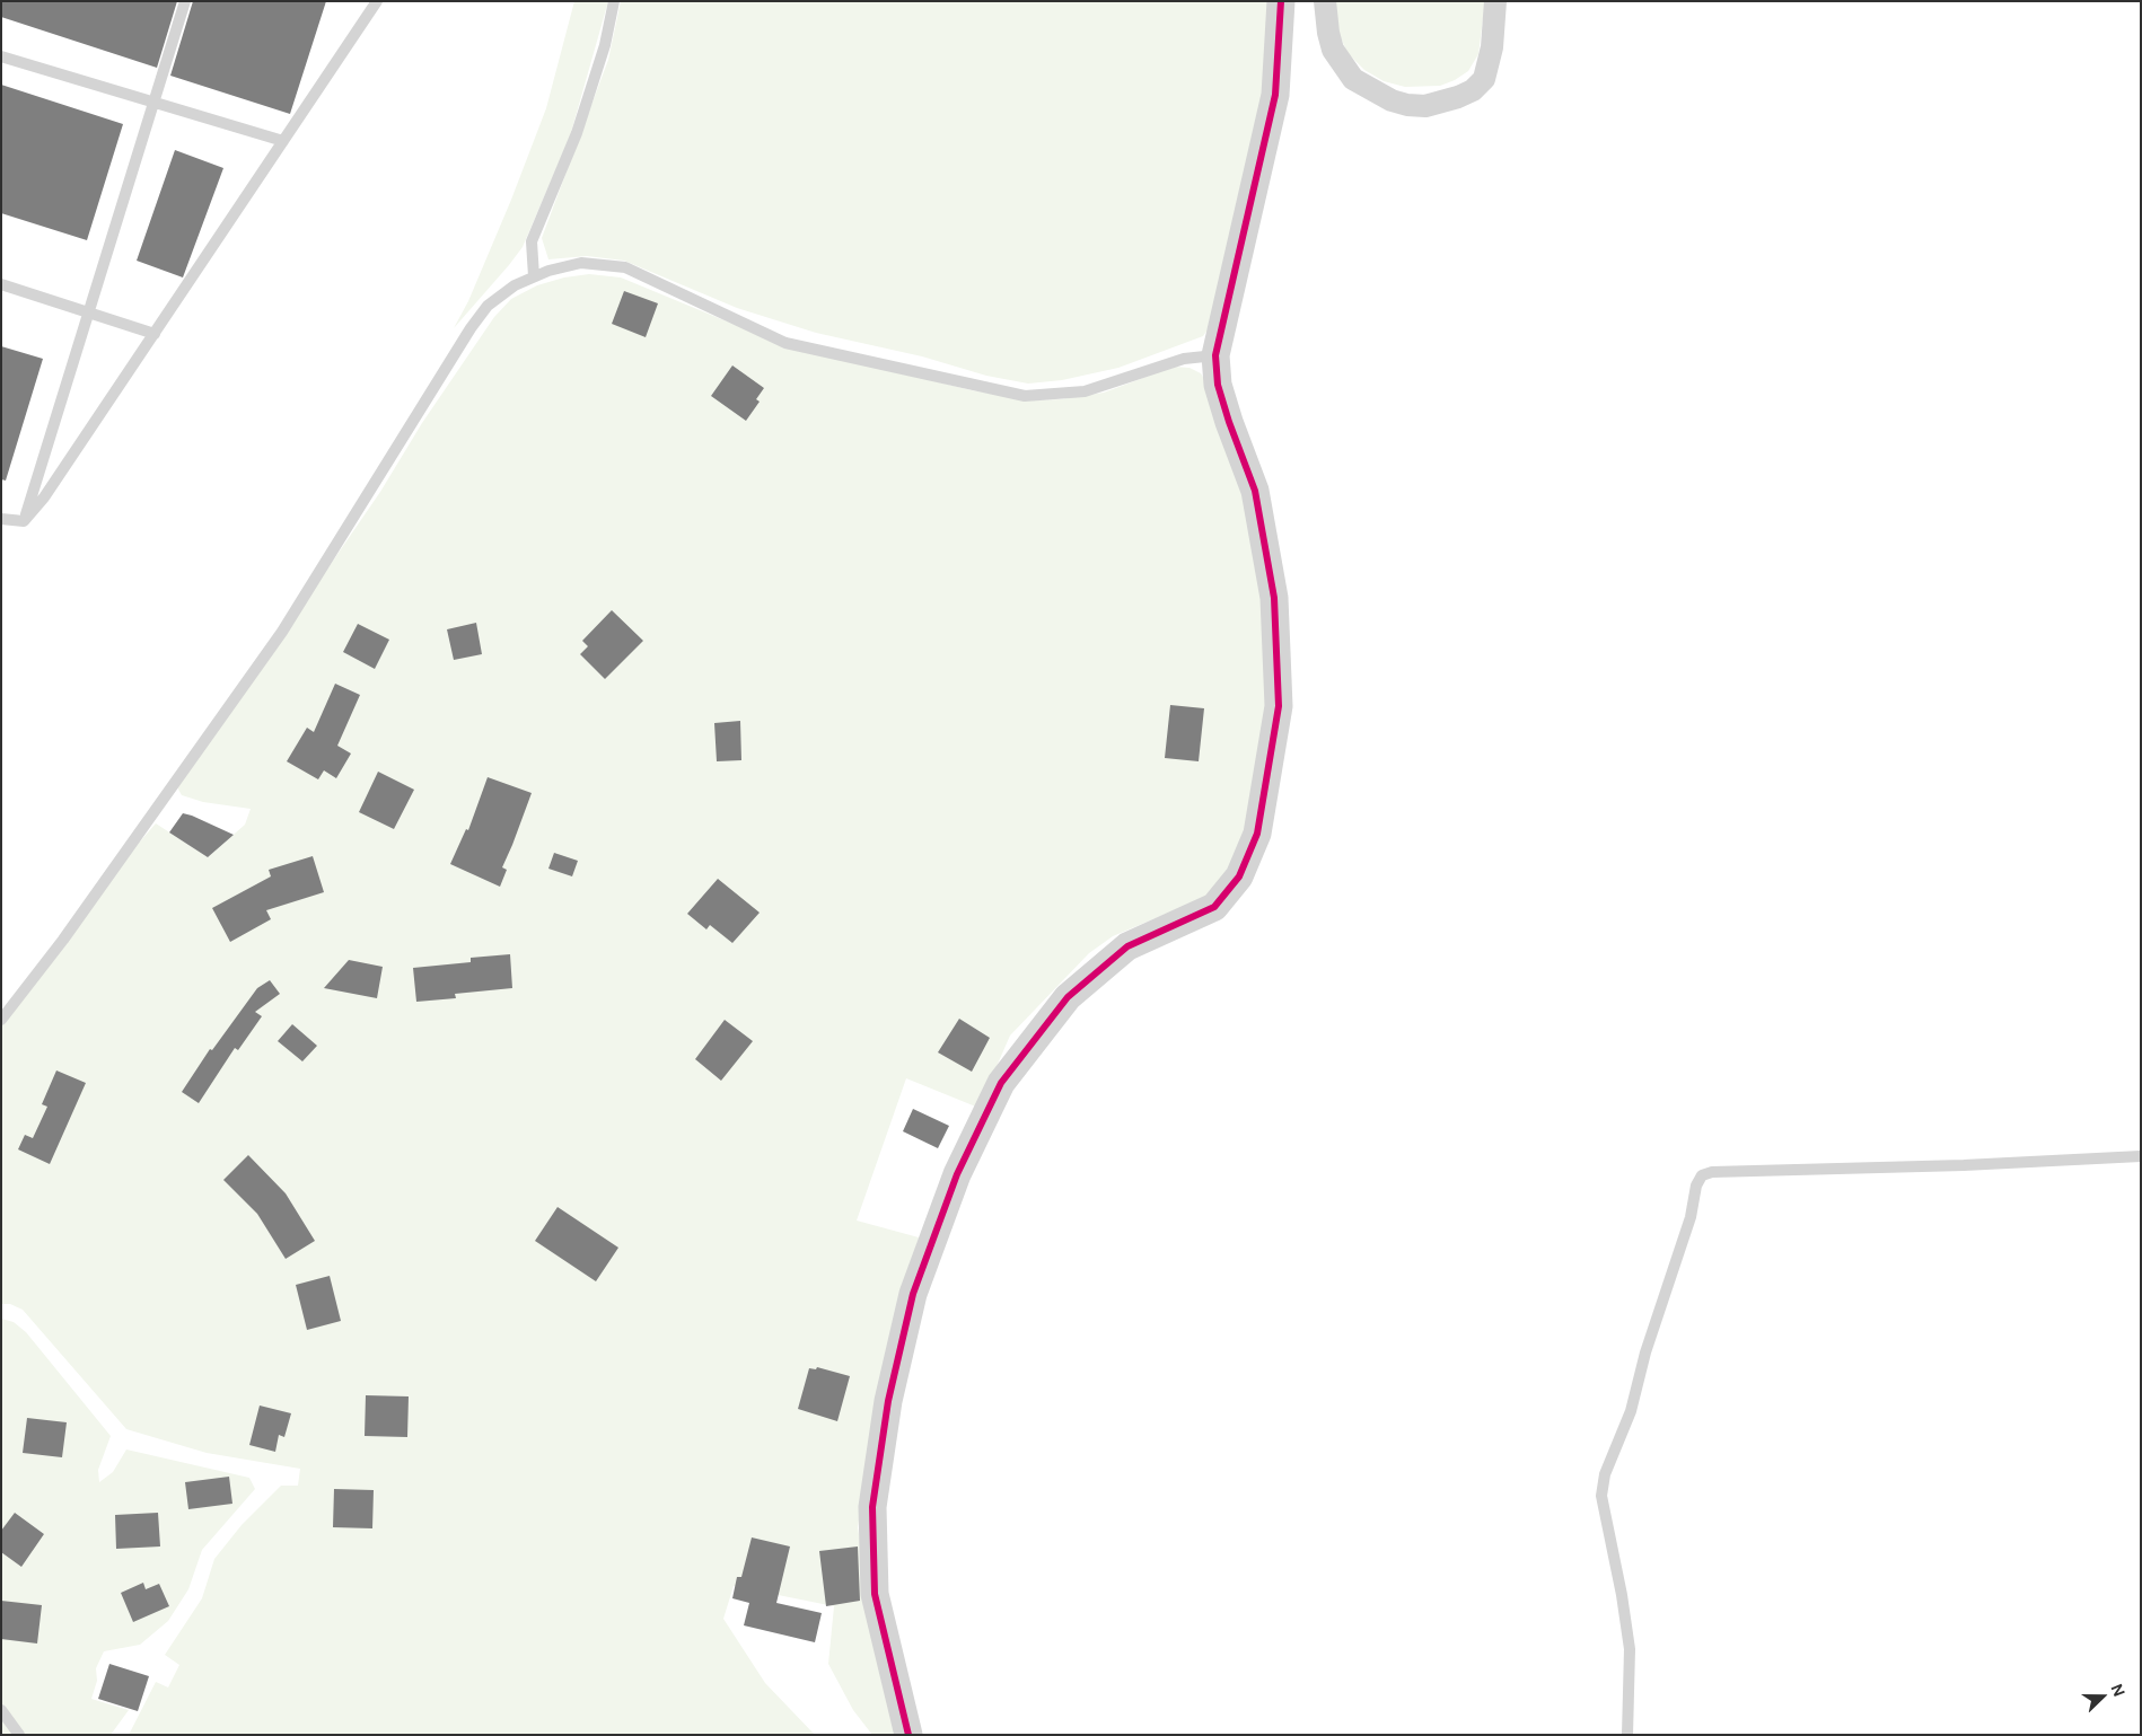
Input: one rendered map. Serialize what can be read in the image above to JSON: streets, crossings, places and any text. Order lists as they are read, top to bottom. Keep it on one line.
{"north":"right"}
